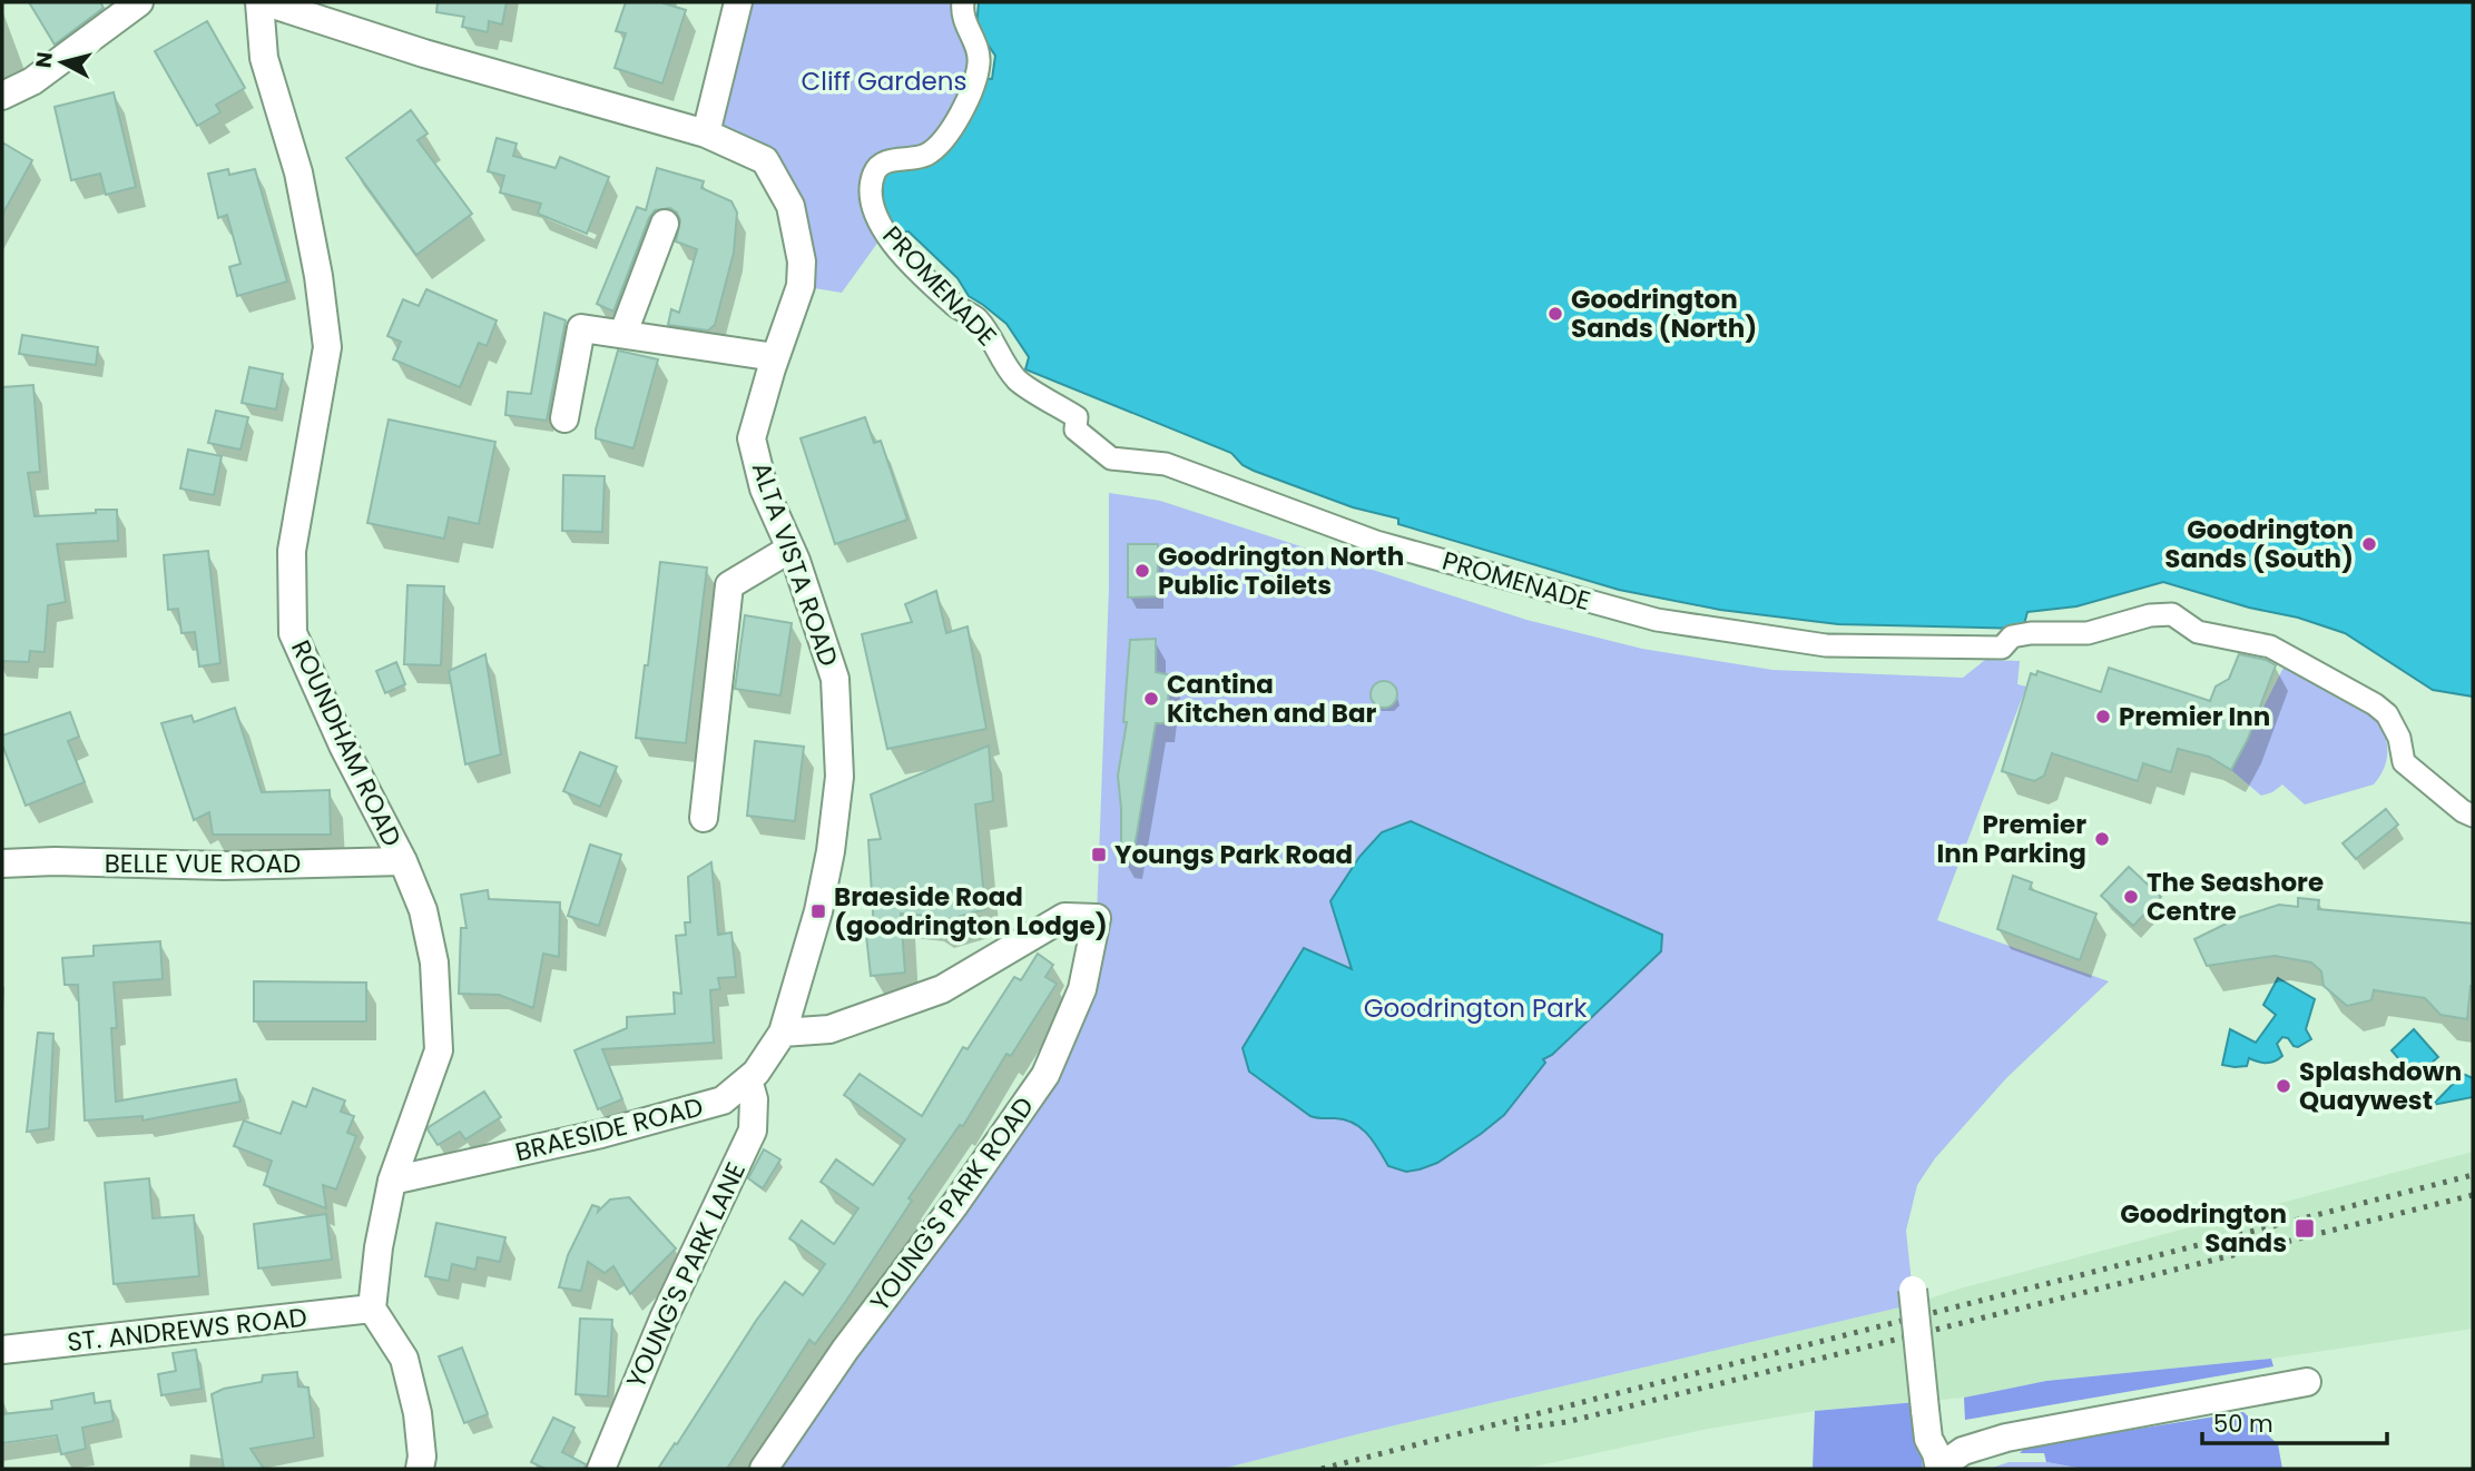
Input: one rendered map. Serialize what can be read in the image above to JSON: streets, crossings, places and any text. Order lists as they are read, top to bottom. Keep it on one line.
{"streets":{"street":["PROMENADE","ALTA VISTA ROAD","ROUNDHAM ROAD","BELLE VUE ROAD","BRAESIDE ROAD","YOUNG'S PARK ROAD","YOUNG'S PARK LANE","ST. ANDREWS ROAD"]},"crossings":[["ALTA VISTA ROAD","ROUNDHAM ROAD"],["ALTA VISTA ROAD","BRAESIDE ROAD"],["ALTA VISTA ROAD","YOUNG'S PARK ROAD"],["ROUNDHAM ROAD","BELLE VUE ROAD"],["ROUNDHAM ROAD","BRAESIDE ROAD"],["ROUNDHAM ROAD","ST. ANDREWS ROAD"],["BRAESIDE ROAD","YOUNG'S PARK ROAD"],["BRAESIDE ROAD","YOUNG'S PARK LANE"]],"parks":["Cliff Gardens","Goodrington Park"],"places":{"other":["Goodrington Sands (North)","Goodrington Sands (South)","Goodrington North Public Toilets","Cantina Kitchen and Bar","Premier Inn","Premier Inn Parking","The Seashore Centre","Splashdown Quaywest"],"transit":["Youngs Park Road","Braeside Road (goodrington Lodge)","Goodrington Sands"]},"scale_bar":"50 m","north":"left"}
